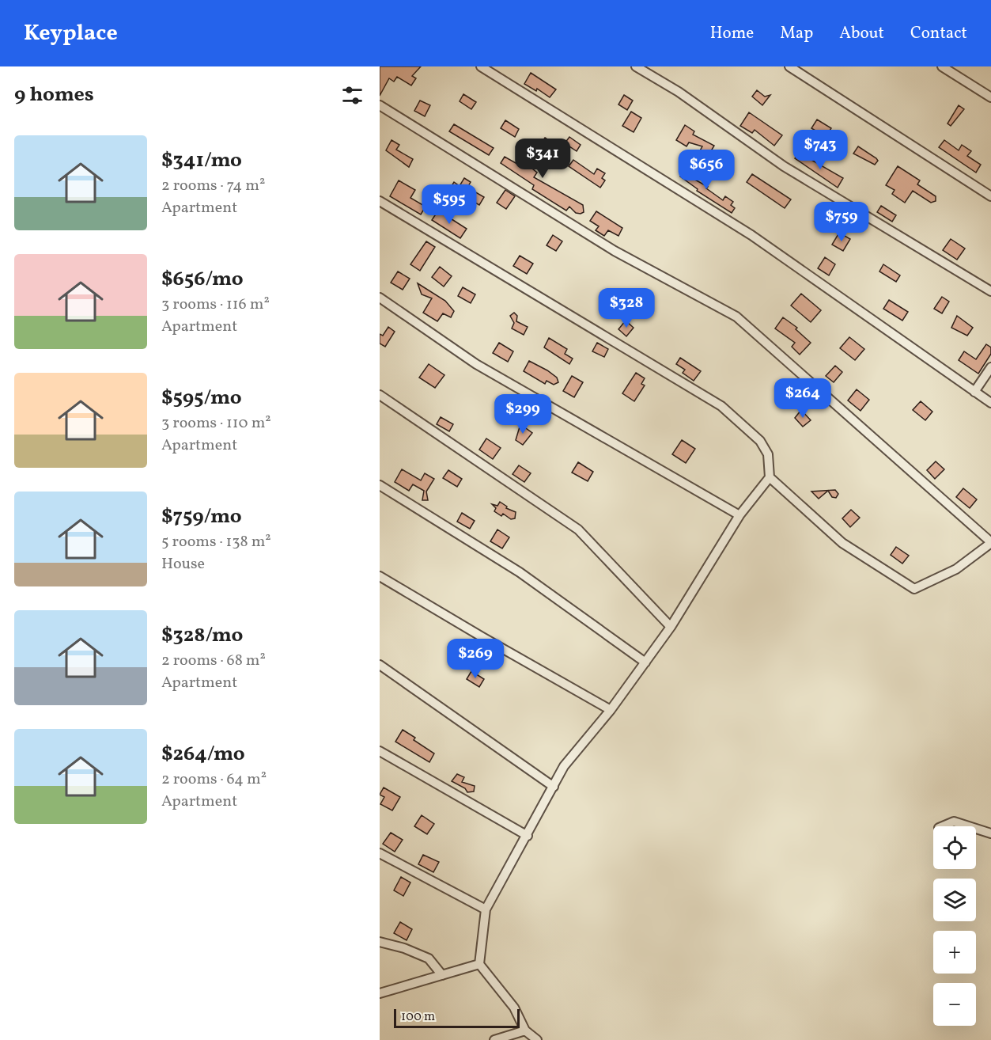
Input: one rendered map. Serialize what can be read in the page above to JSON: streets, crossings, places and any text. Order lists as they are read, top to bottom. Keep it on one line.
{"scale_bar":"100 m","page":{"header":"Keyplace","nav":["Home","Map","About","Contact"],"heading":"9 homes","list":[{"name":"$341/mo","note":"2 rooms · 74 m² · Apartment"},{"name":"$656/mo","note":"3 rooms · 116 m² · Apartment"},{"name":"$595/mo","note":"3 rooms · 110 m² · Apartment"},{"name":"$759/mo","note":"5 rooms · 138 m² · House"},{"name":"$328/mo","note":"2 rooms · 68 m² · Apartment"},{"name":"$264/mo","note":"2 rooms · 64 m² · Apartment"}],"price":["$743","$341","$656","$595","$759","$328","$264","$299","$269"],"map_buttons":["+","−"],"scale":"100 m"}}
